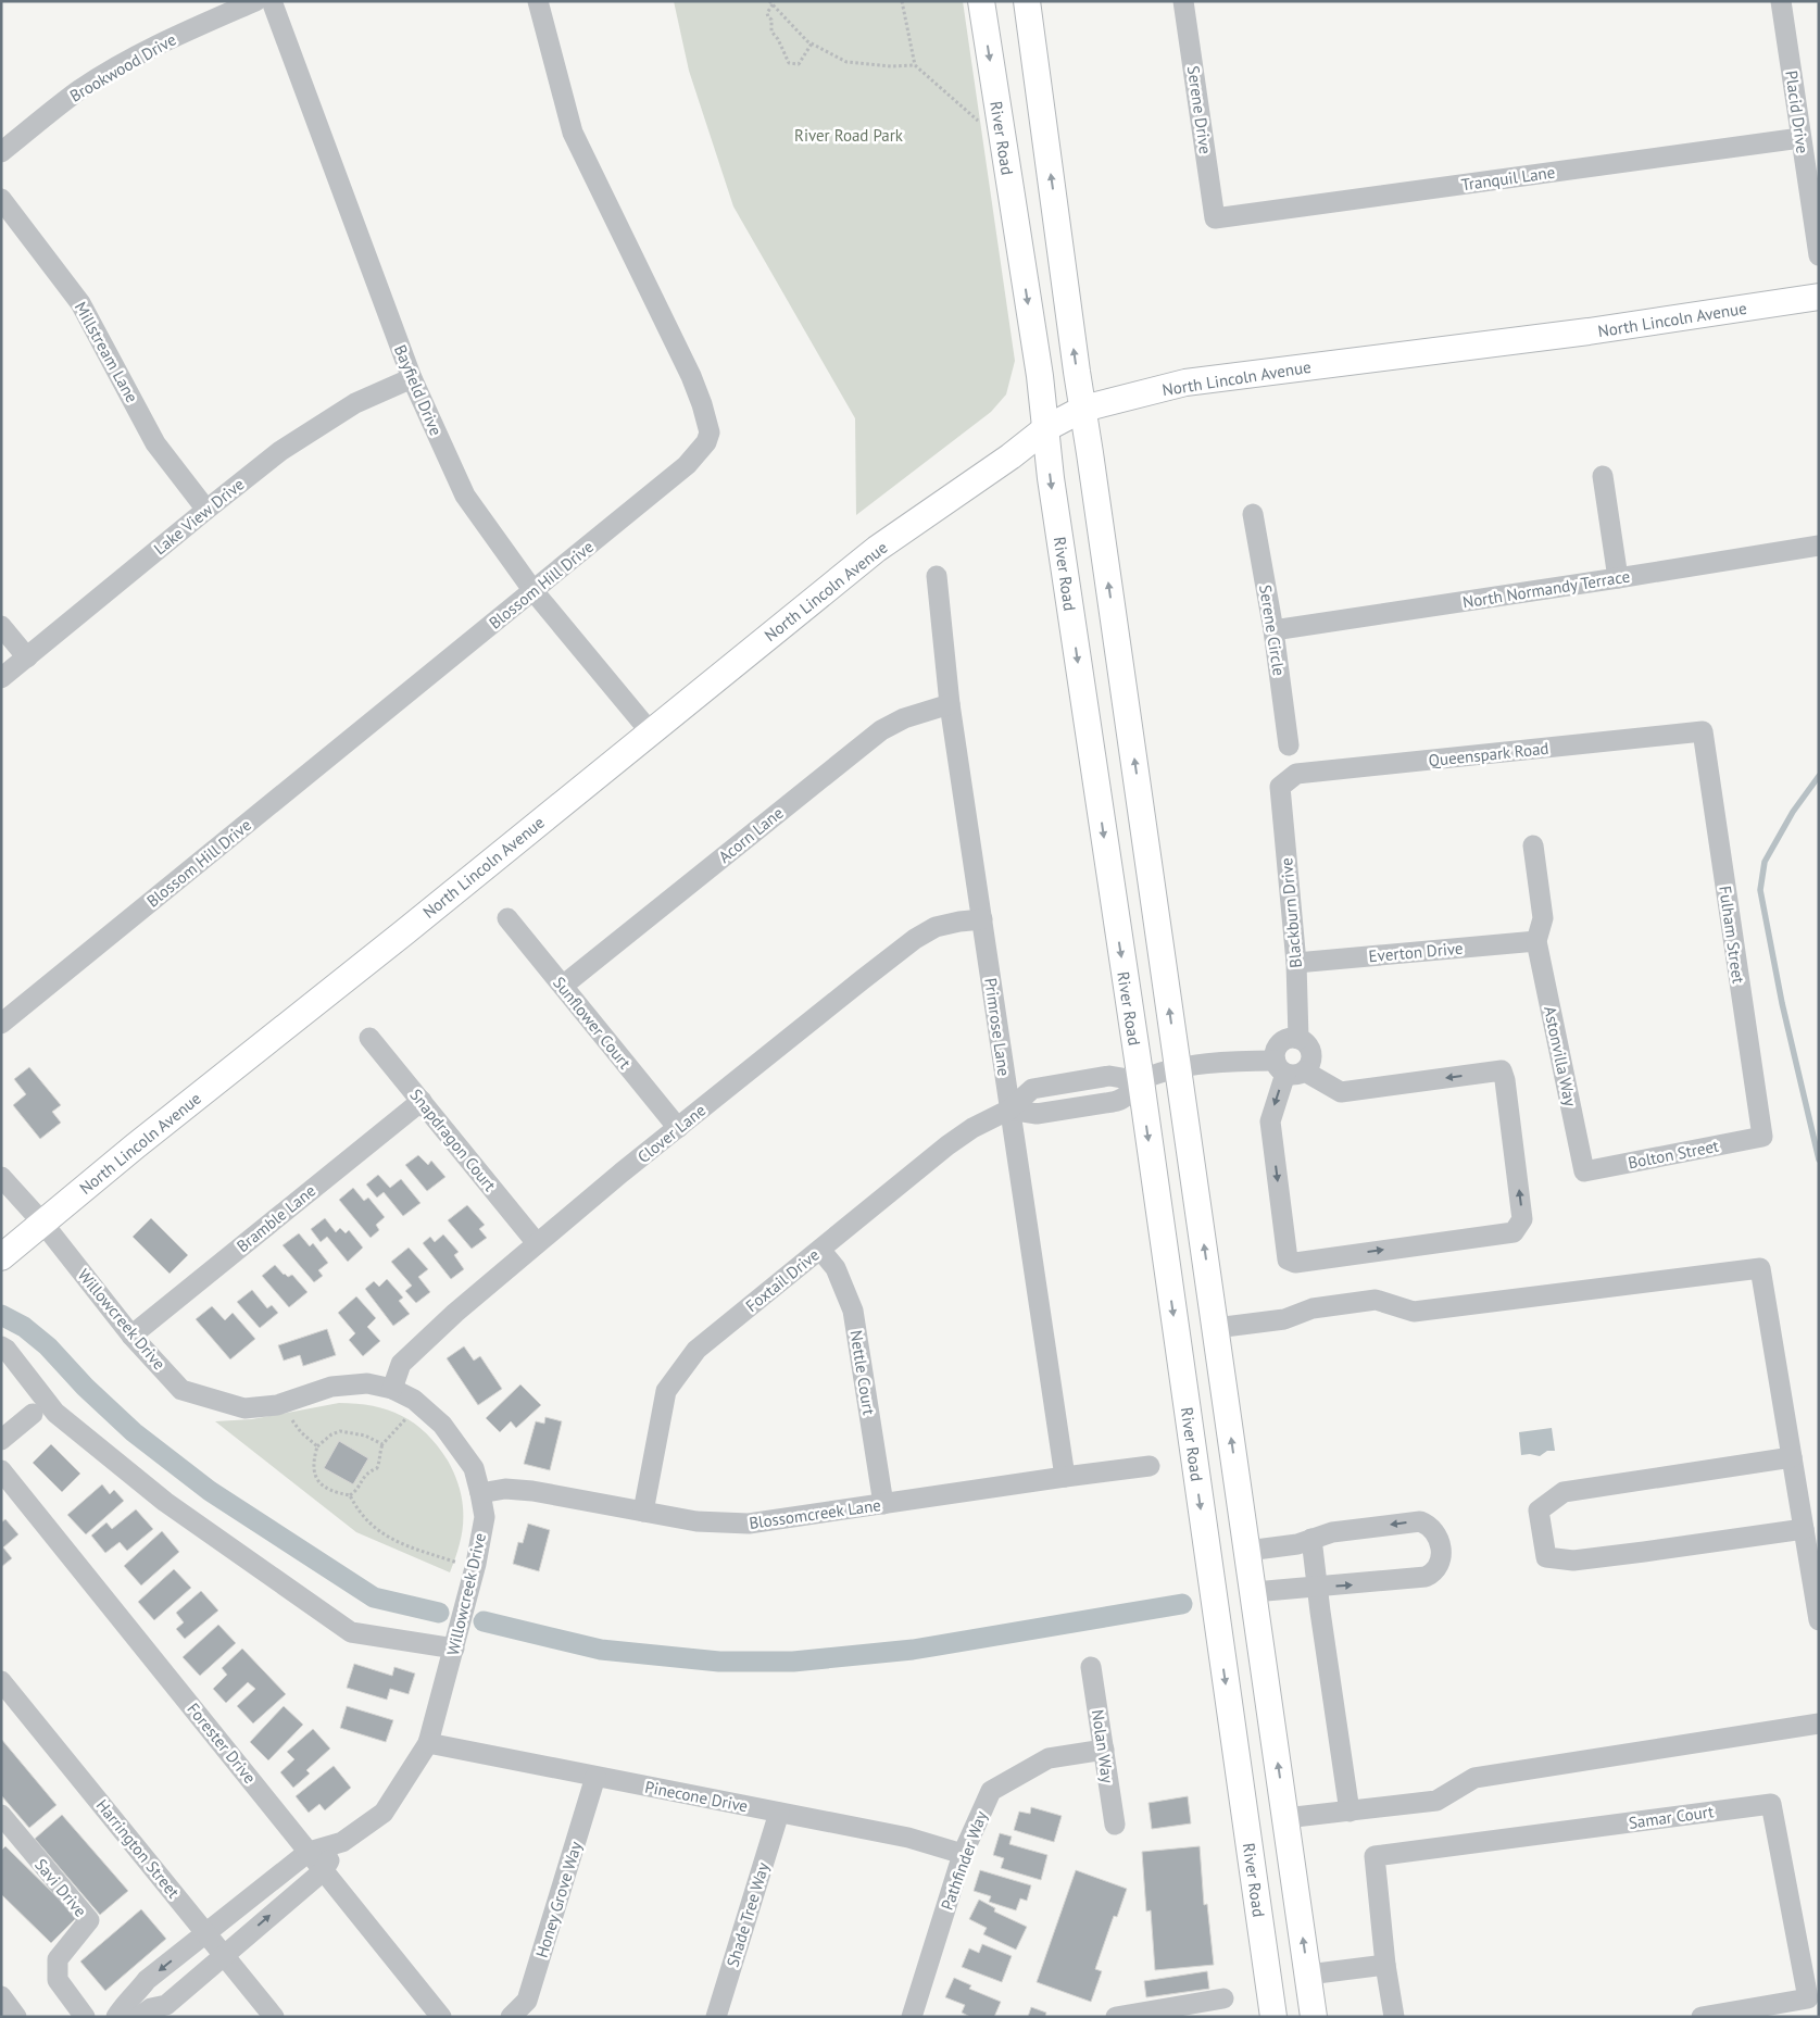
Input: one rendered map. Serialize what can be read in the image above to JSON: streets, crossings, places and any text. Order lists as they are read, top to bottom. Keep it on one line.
{"streets":{"main road":["River Road","North Lincoln Avenue"],"street":["Brookwood Drive","Serene Drive","Placid Drive","Tranquil Lane","Millstream Lane","Bayfield Drive","Lake View Drive","Blossom Hill Drive","North Normandy Terrace","Serene Circle","Queenspark Road","Acorn Lane","Blackburn Drive","Fulham Street","Everton Drive","Sunflower Court","Primrose Lane","Astonvilla Way","Clover Lane","Snapdragon Court","Bolton Street","Bramble Lane","Foxtail Drive","Willowcreek Drive","Nettle Court","Blossomcreek Lane","Forester Drive","Nolan Way","Pinecone Drive","Samar Court","Harrington Street","Pathfinder Way","Savi Drive","Honey Grove Way","Shade Tree Way"]},"crossings":[["Serene Drive","Tranquil Lane"],["Placid Drive","Tranquil Lane"],["River Road","North Lincoln Avenue"],["River Road","Foxtail Drive"],["North Lincoln Avenue","Bayfield Drive"],["North Lincoln Avenue","Willowcreek Drive"],["Millstream Lane","Lake View Drive"],["Bayfield Drive","Lake View Drive"],["Bayfield Drive","Blossom Hill Drive"],["North Normandy Terrace","Serene Circle"],["Queenspark Road","Blackburn Drive"],["Queenspark Road","Fulham Street"],["Acorn Lane","Sunflower Court"],["Acorn Lane","Primrose Lane"],["Blackburn Drive","Everton Drive"],["Fulham Street","Bolton Street"],["Everton Drive","Astonvilla Way"],["Sunflower Court","Clover Lane"],["Primrose Lane","Clover Lane"],["Primrose Lane","Foxtail Drive"],["Primrose Lane","Blossomcreek Lane"],["Astonvilla Way","Bolton Street"],["Clover Lane","Snapdragon Court"],["Clover Lane","Willowcreek Drive"],["Snapdragon Court","Bramble Lane"],["Bramble Lane","Willowcreek Drive"],["Foxtail Drive","Nettle Court"],["Foxtail Drive","Blossomcreek Lane"],["Willowcreek Drive","Blossomcreek Lane"],["Willowcreek Drive","Forester Drive"],["Willowcreek Drive","Pinecone Drive"],["Willowcreek Drive","Harrington Street"],["Nettle Court","Blossomcreek Lane"],["Nolan Way","Pathfinder Way"],["Pinecone Drive","Pathfinder Way"],["Pinecone Drive","Honey Grove Way"],["Pinecone Drive","Shade Tree Way"]],"parks":["River Road Park"]}
